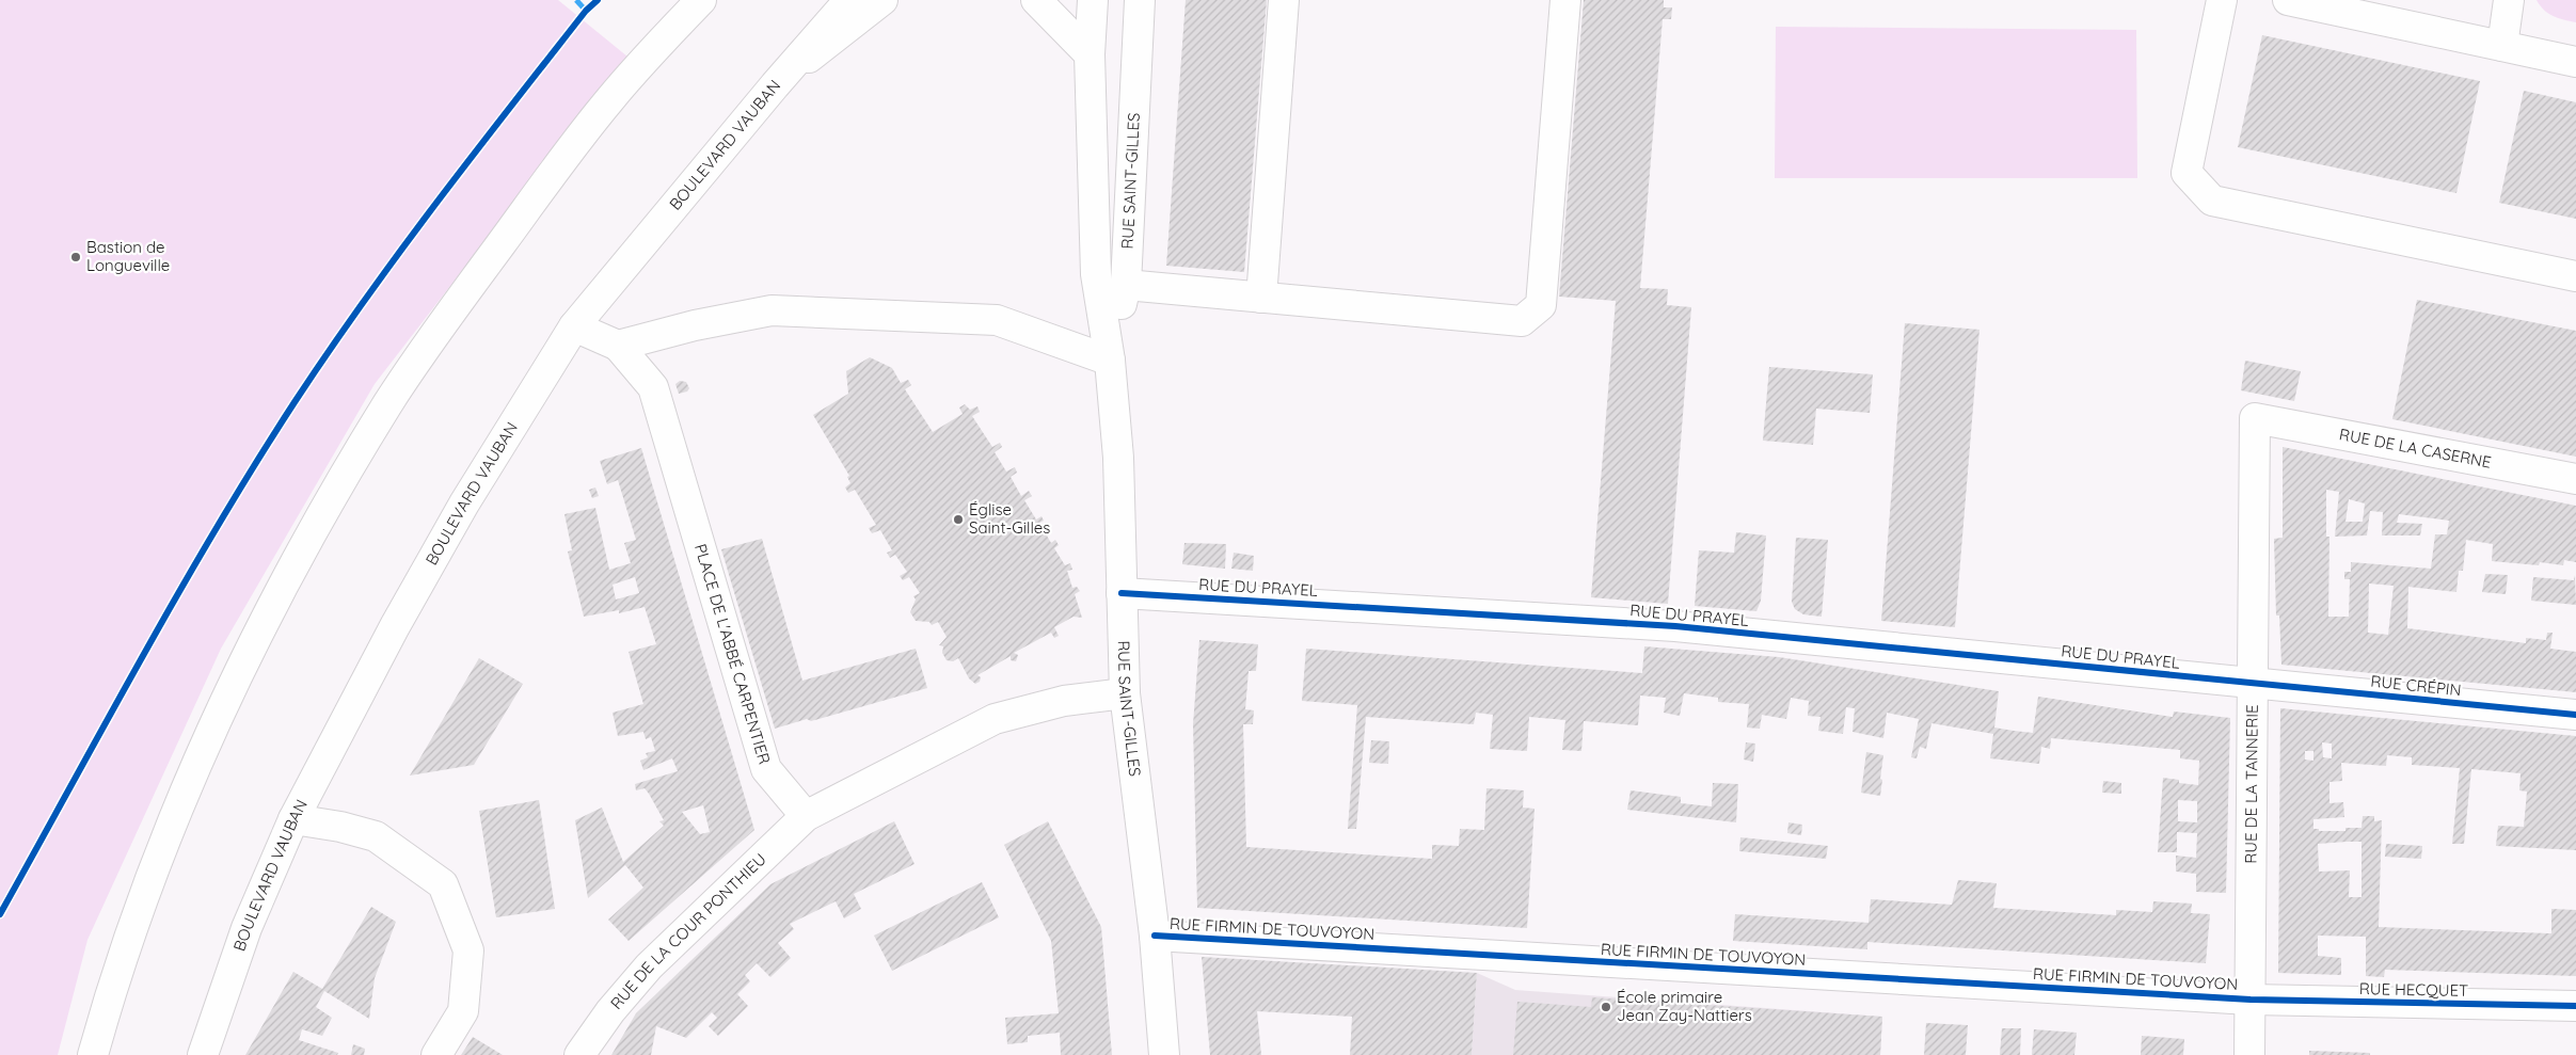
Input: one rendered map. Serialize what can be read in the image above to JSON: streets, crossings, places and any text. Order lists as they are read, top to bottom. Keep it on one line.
{"streets":{"street":["BOULEVARD VAUBAN","RUE SAINT-GILLES","RUE DE LA CASERNE","RUE DU PRAYEL","PLACE DE L'ABBÉ CARPENTIER","RUE CRÉPIN","RUE DE LA TANNERIE","RUE FIRMIN DE TOUVOYON","RUE DE LA COUR PONTHIEU","RUE HECQUET"]},"crossings":[["BOULEVARD VAUBAN","PLACE DE L'ABBÉ CARPENTIER"],["RUE SAINT-GILLES","RUE DU PRAYEL"],["RUE SAINT-GILLES","RUE FIRMIN DE TOUVOYON"],["RUE DE LA CASERNE","RUE DE LA TANNERIE"],["RUE DU PRAYEL","RUE CRÉPIN"],["RUE DU PRAYEL","RUE DE LA TANNERIE"],["PLACE DE L'ABBÉ CARPENTIER","RUE DE LA COUR PONTHIEU"],["RUE CRÉPIN","RUE DE LA TANNERIE"],["RUE DE LA TANNERIE","RUE FIRMIN DE TOUVOYON"],["RUE DE LA TANNERIE","RUE HECQUET"],["RUE FIRMIN DE TOUVOYON","RUE HECQUET"]],"places":["Bastion de Longueville","Église Saint-Gilles","École primaire Jean Zay-Nattiers"]}
